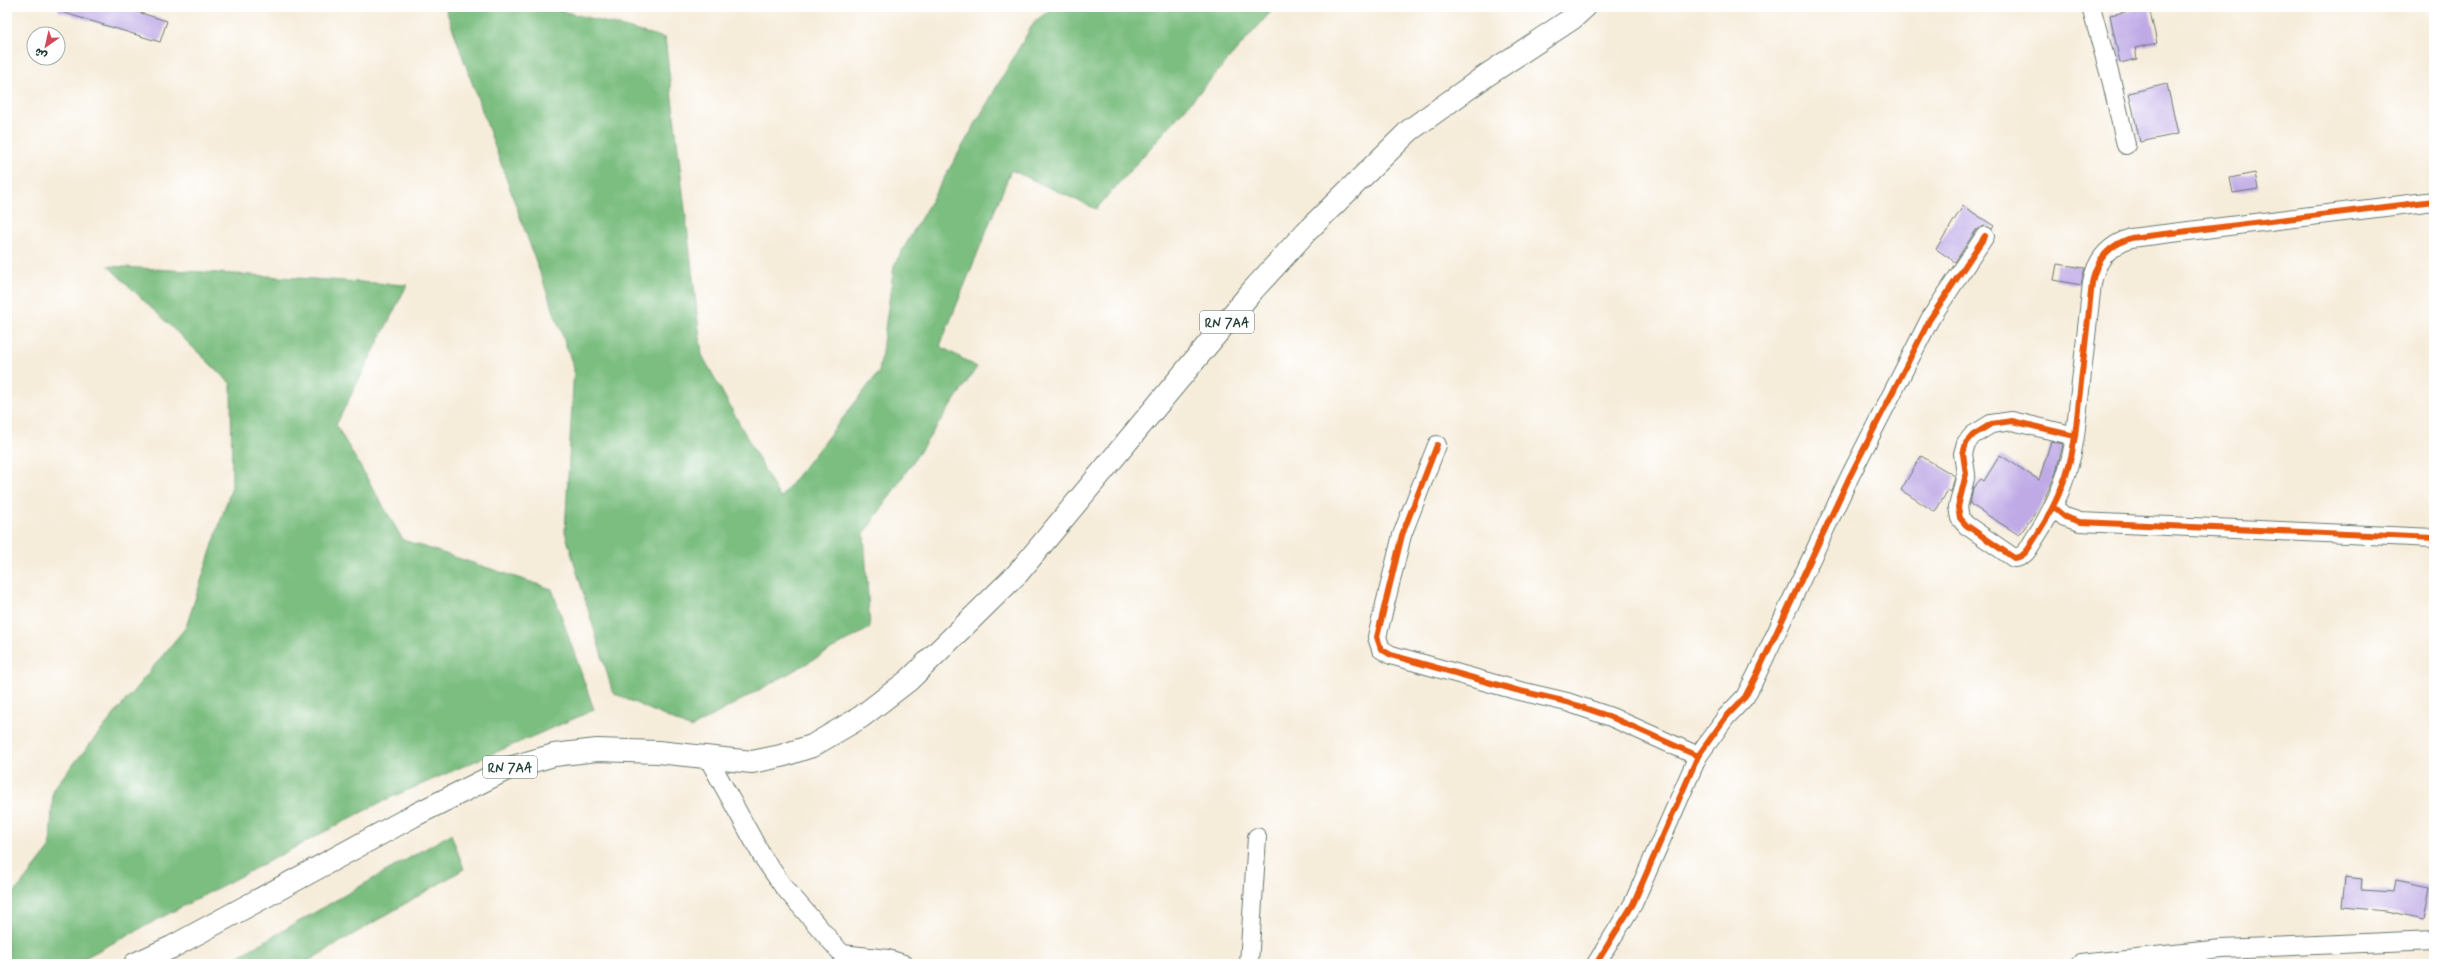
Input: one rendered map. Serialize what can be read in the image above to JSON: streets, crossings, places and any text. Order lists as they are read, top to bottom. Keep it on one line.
{"streets":{"main road":["RN 7AA"]},"north":"bottom left"}
